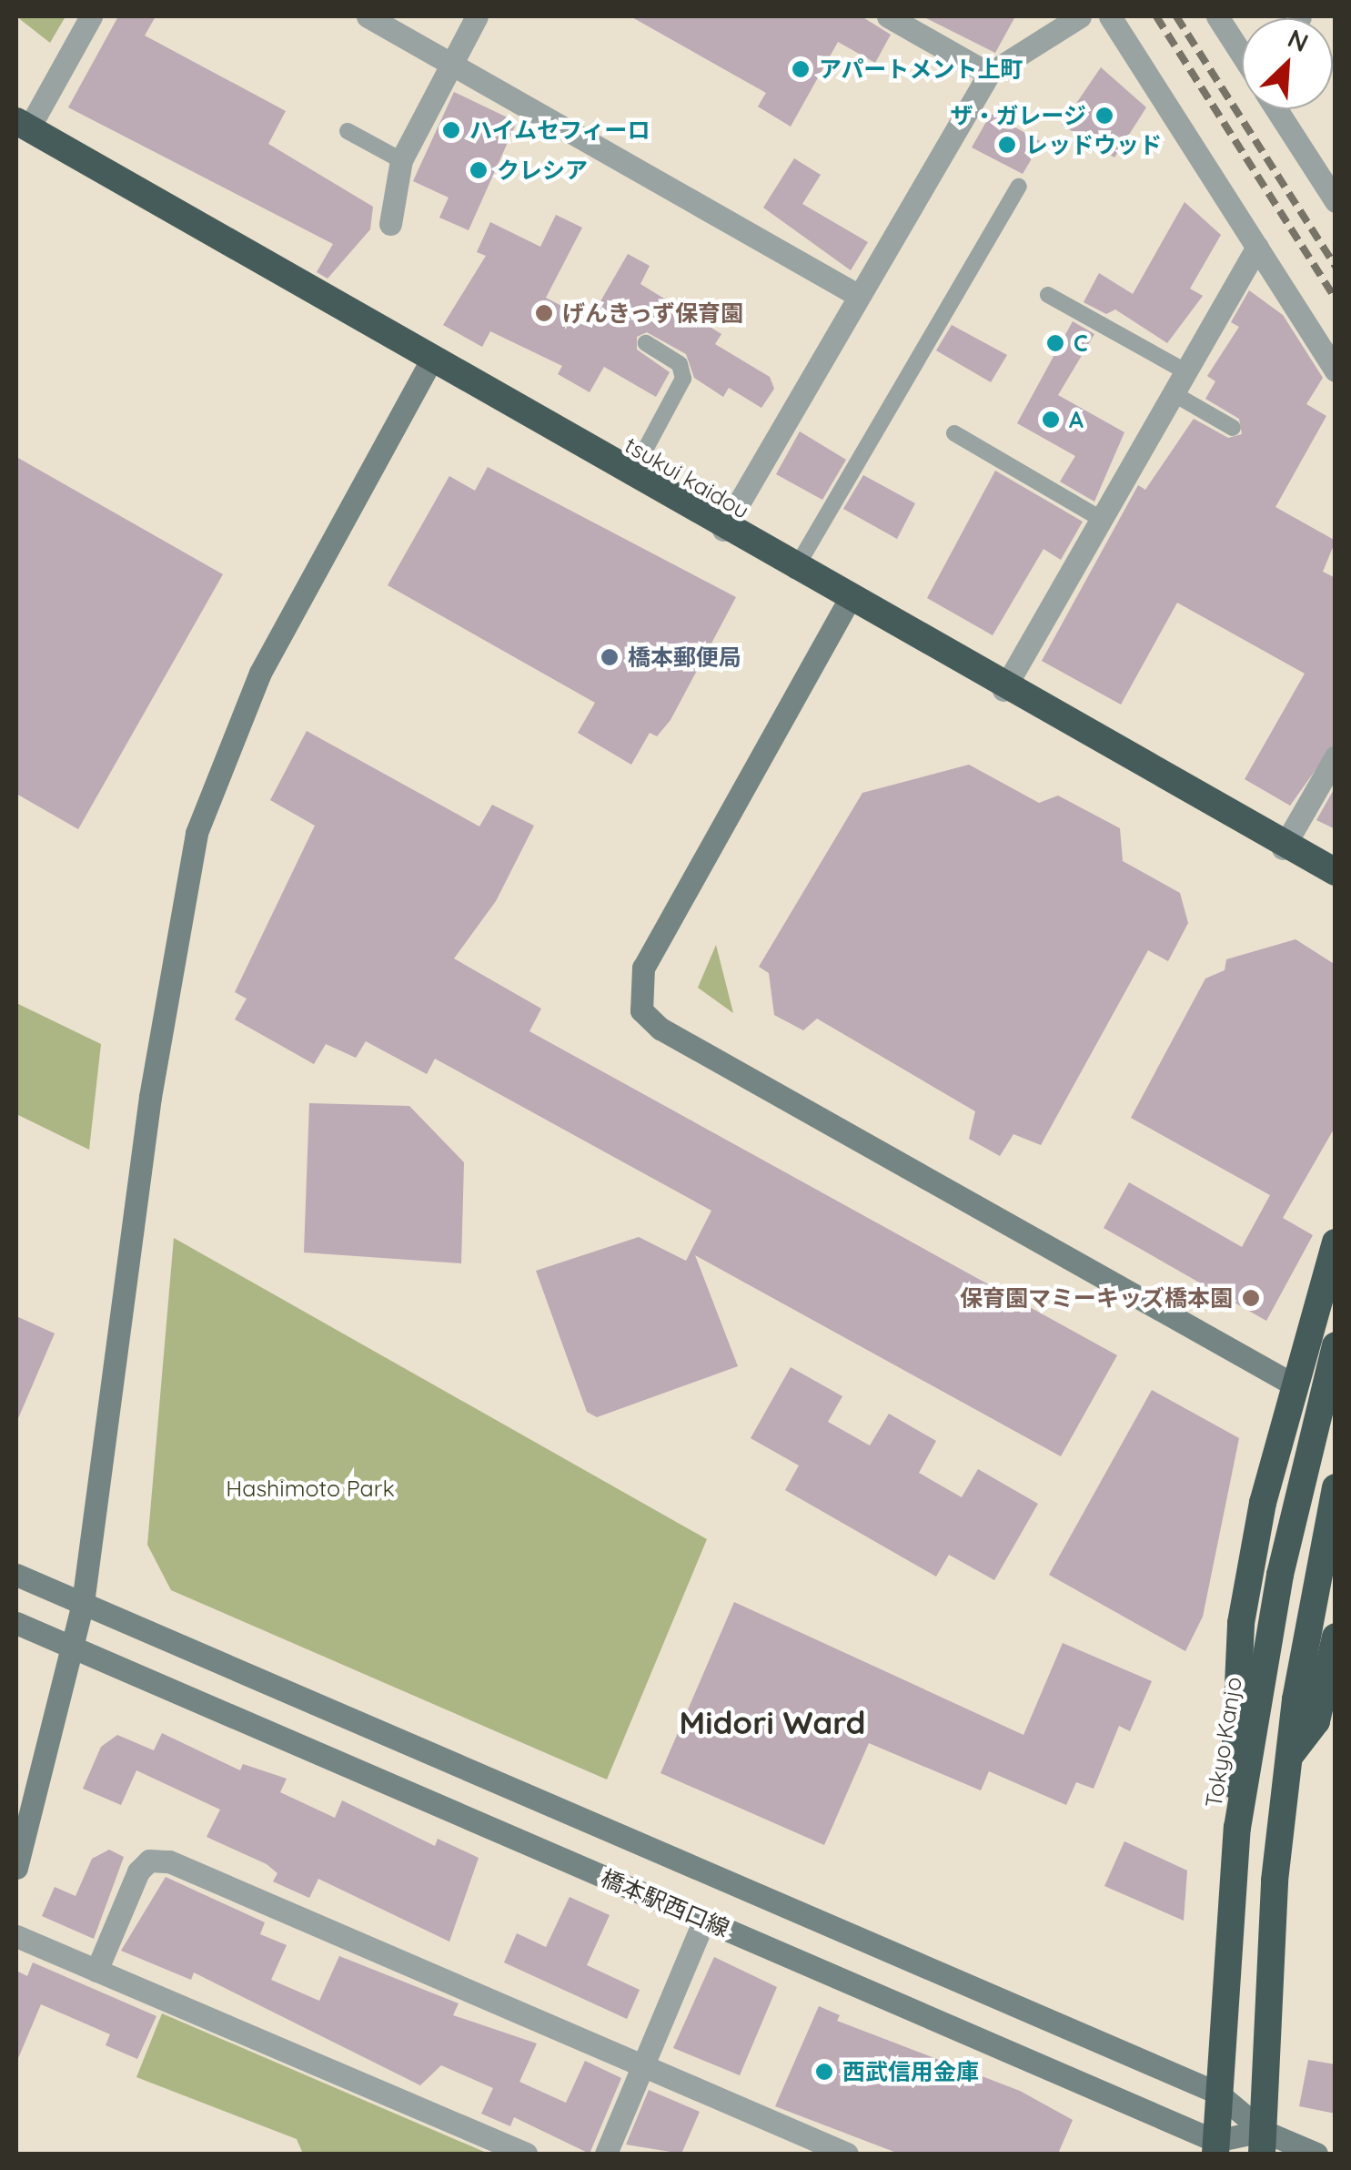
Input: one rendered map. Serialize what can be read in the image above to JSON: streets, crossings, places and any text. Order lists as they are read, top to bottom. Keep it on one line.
{"streets":{"highway":["tsukui kaidou","Tokyo Kanjo"],"street":["橋本駅西口線"]},"crossings":[["Tokyo Kanjo","橋本駅西口線"]],"districts":["Midori Ward"],"parks":["Hashimoto Park"],"places":["アパートメント上町","ザ・ガレージ","ハイムセフィーロ","レッドウッド","クレシア","げんきっず保育園","C","A","橋本郵便局","保育園マミーキッズ橋本園","西武信用金庫"],"north":"top right"}
